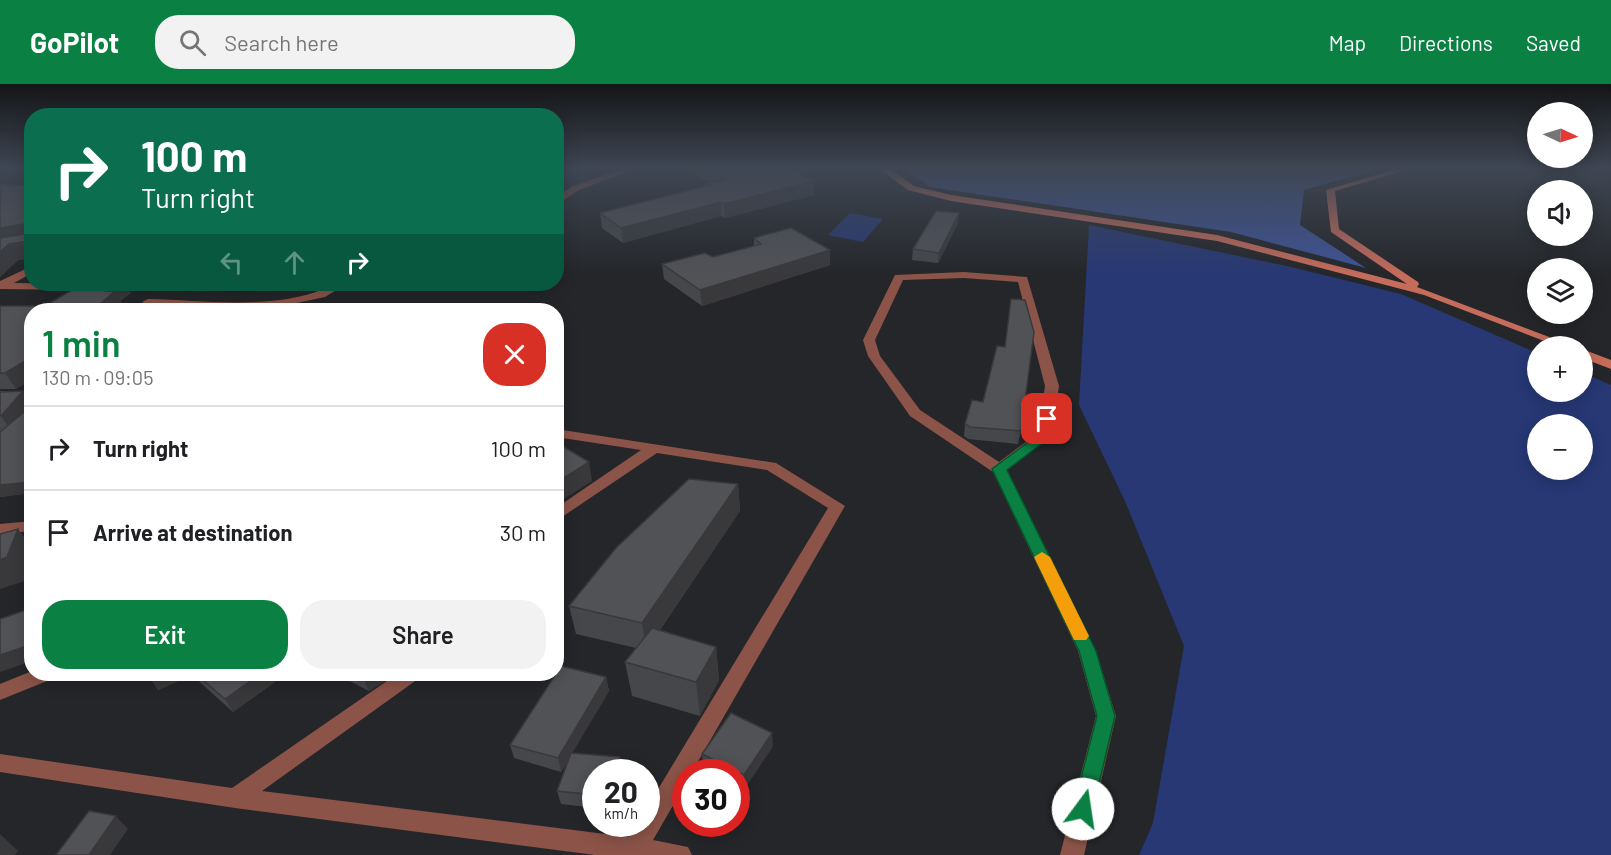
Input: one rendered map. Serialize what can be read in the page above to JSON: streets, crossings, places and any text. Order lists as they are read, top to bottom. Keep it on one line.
{"north":"right","page":{"header":"GoPilot","search":"Search here","nav":["Map","Directions","Saved"],"map_buttons":["+","−"],"turn":["100 m","Turn right"],"heading":["1 min","130 m · 09:05"],"list":[{"name":"Turn right","value":"100 m"},{"name":"Arrive at destination","value":"30 m"}],"buttons":["Exit","Share"],"speed":"20 km/h","limit":"30"}}
